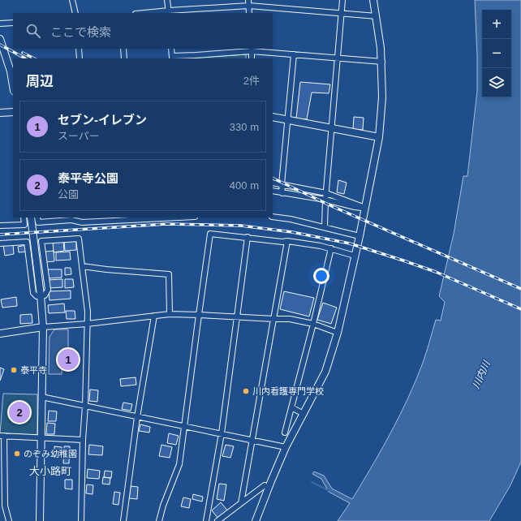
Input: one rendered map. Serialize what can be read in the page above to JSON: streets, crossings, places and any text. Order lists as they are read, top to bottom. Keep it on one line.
{"districts":["大小路町"],"water":["川内川"],"places":["泰平寺","川内看護専門学校","のぞみ幼稚園"],"page":{"map_buttons":["+","−"],"search":"ここで検索","heading":["周辺","2件"],"list":[{"mark":"1","name":"セブン-イレブン","note":"スーパー","value":"330 m"},{"mark":"2","name":"泰平寺公園","note":"公園","value":"400 m"}],"pins":["1","2"]}}
